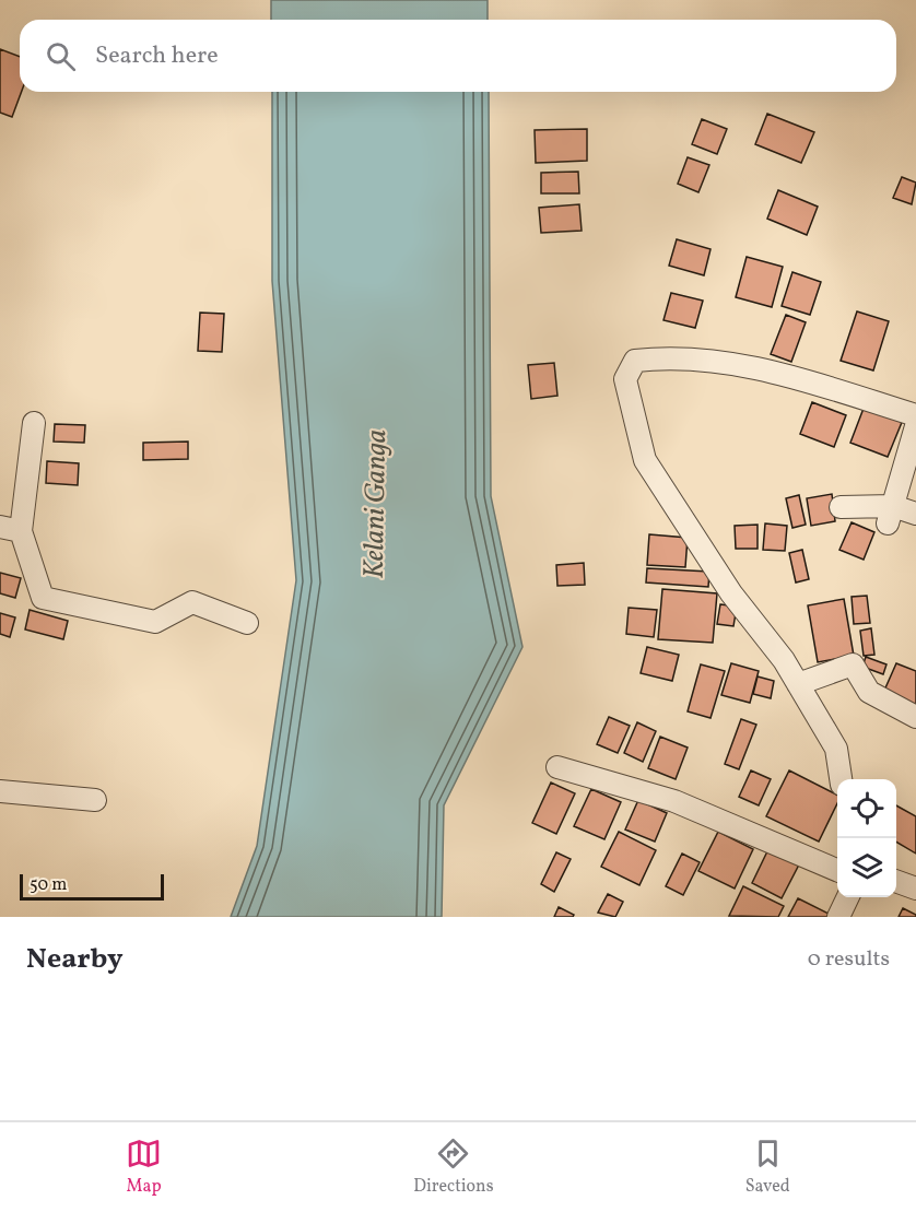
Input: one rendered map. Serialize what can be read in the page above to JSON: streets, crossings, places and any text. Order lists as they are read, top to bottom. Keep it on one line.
{"water":["Kelani Ganga"],"scale_bar":"50 m","page":{"search":"Search here","scale":"50 m","heading":["Nearby","0 results"],"nav":["Map","Directions","Saved"]}}
